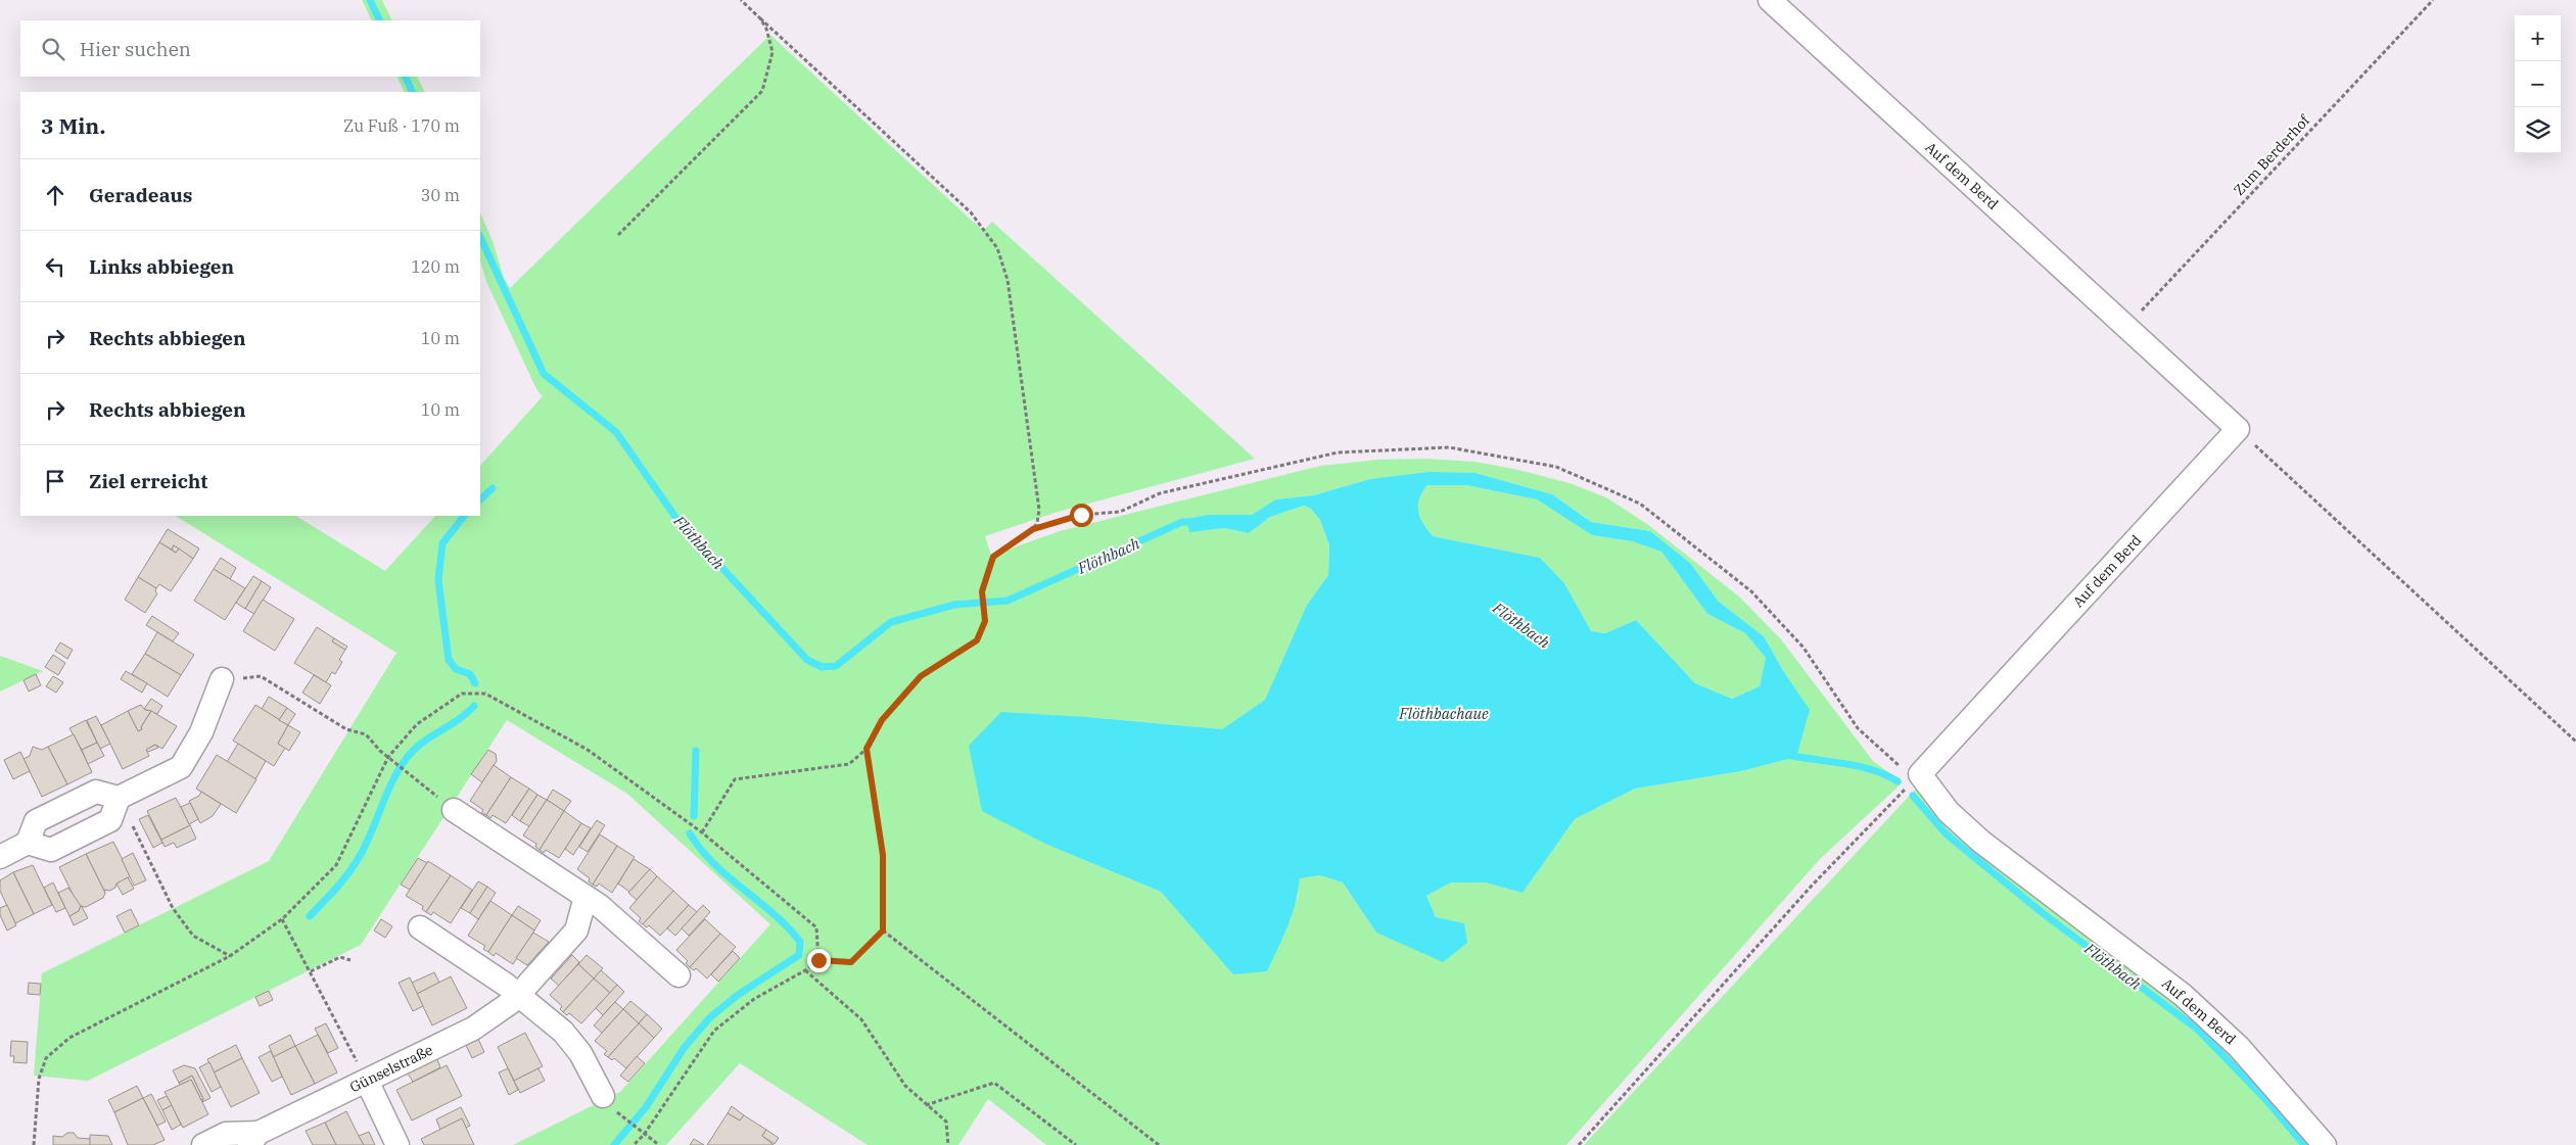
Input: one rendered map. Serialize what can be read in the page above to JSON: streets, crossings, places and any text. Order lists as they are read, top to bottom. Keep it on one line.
{"streets":{"street":["Auf dem Berd","Günselstraße"],"path":["Zum Berderhof"]},"crossings":[["Zum Berderhof","Auf dem Berd"]],"water":["Flöthbach","Flöthbachaue"],"page":{"map_buttons":["+","−"],"search":"Hier suchen","heading":["3 Min.","Zu Fuß · 170 m"],"list":[["Geradeaus","30 m"],["Links abbiegen","120 m"],["Rechts abbiegen","10 m"],["Rechts abbiegen","10 m"],"Ziel erreicht"]}}
